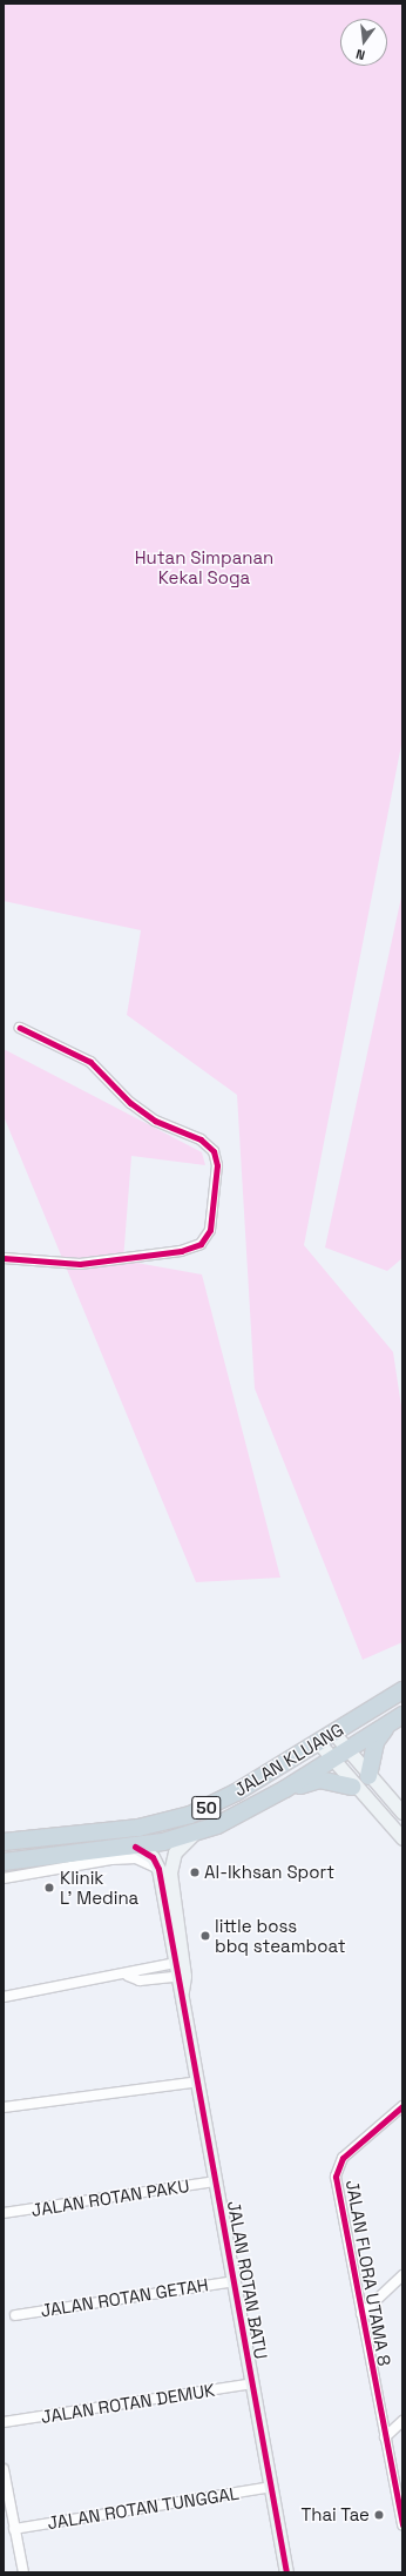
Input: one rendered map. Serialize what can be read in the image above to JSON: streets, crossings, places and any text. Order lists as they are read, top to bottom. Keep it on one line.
{"streets":{"highway":["JALAN KLUANG","50"],"street":["JALAN ROTAN PAKU","JALAN FLORA UTAMA 8","JALAN ROTAN BATU","JALAN ROTAN GETAH","JALAN ROTAN DEMUK","JALAN ROTAN TUNGGAL"]},"crossings":[["JALAN KLUANG","JALAN ROTAN BATU"],["JALAN ROTAN PAKU","JALAN ROTAN BATU"],["JALAN ROTAN BATU","JALAN ROTAN GETAH"],["JALAN ROTAN BATU","JALAN ROTAN DEMUK"],["JALAN ROTAN BATU","JALAN ROTAN TUNGGAL"]],"parks":["Hutan Simpanan Kekal Soga"],"places":["Al-Ikhsan Sport","Klinik L' Medina","little boss bbq steamboat","Thai Tae"],"north":"bottom"}
